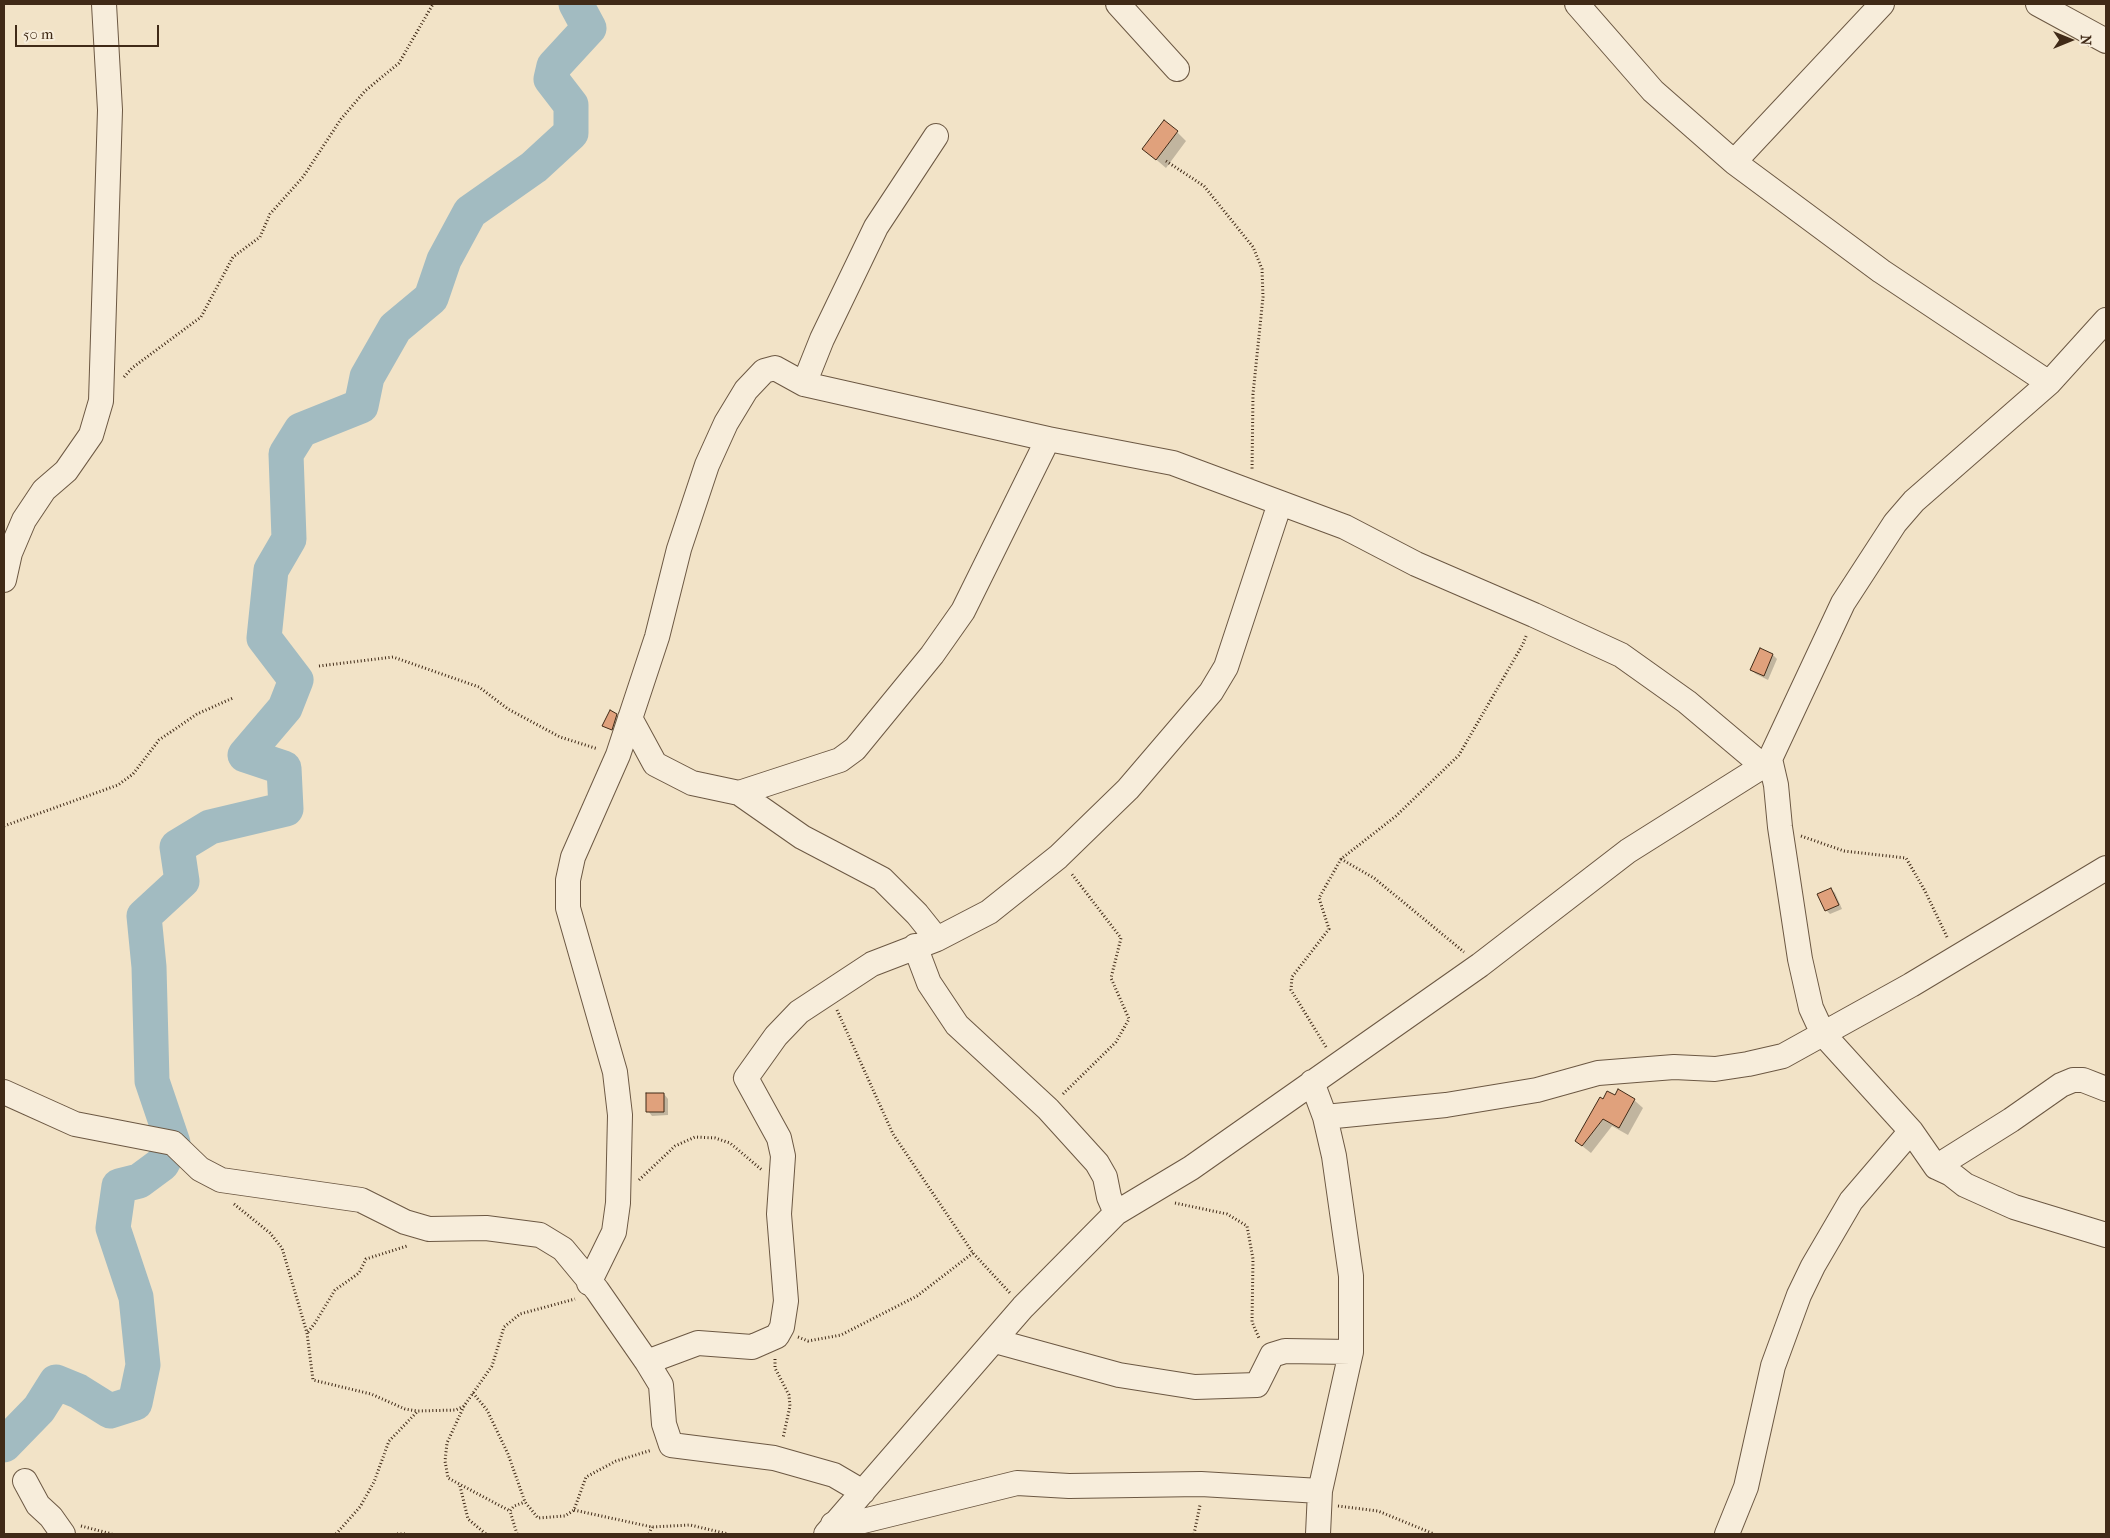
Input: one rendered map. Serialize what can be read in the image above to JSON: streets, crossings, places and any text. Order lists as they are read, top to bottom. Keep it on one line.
{"scale_bar":"50 m","north":"right"}
